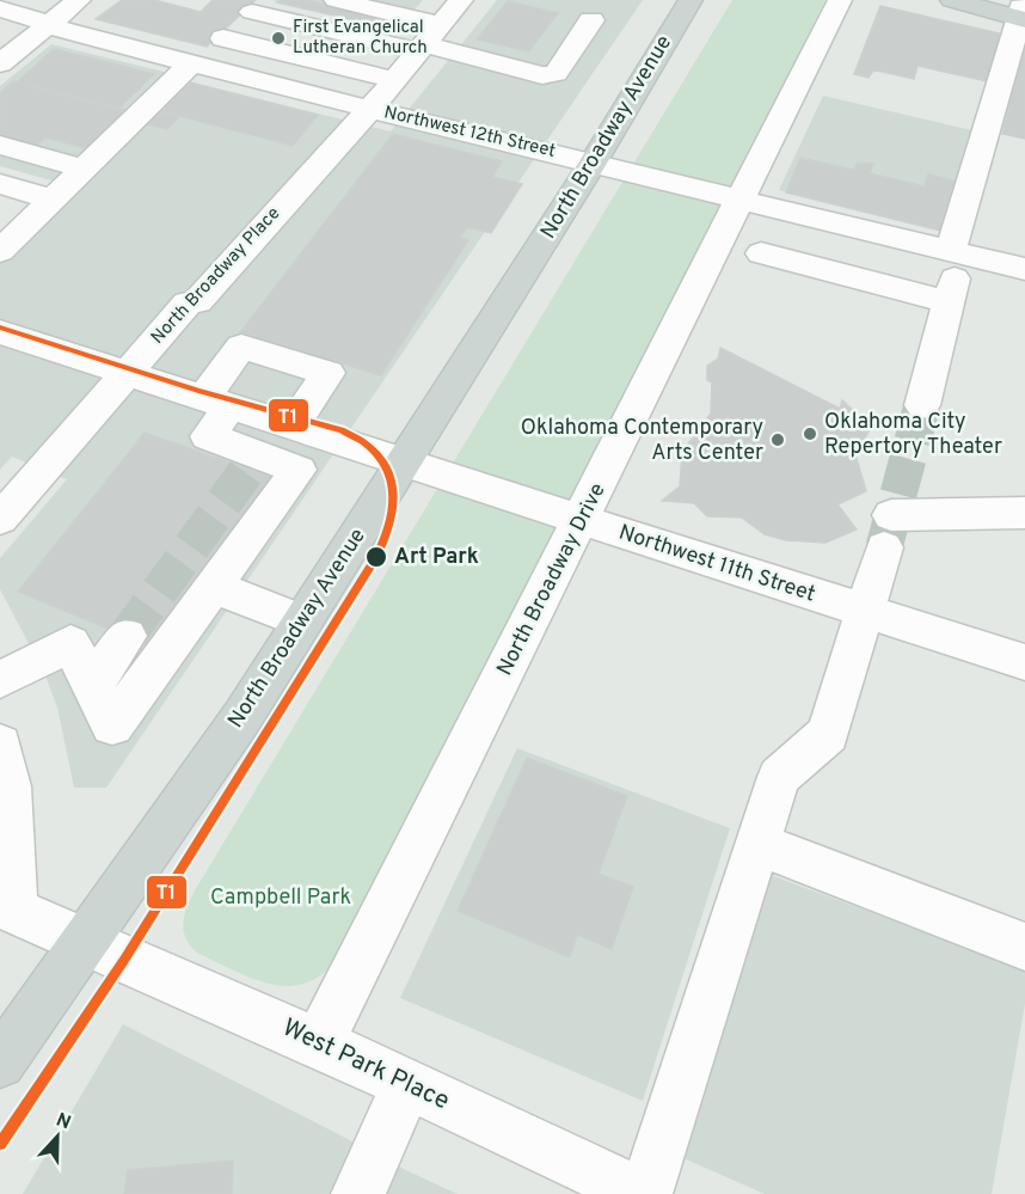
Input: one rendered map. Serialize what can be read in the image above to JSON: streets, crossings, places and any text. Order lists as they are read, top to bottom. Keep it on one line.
{"streets":{"main road":["North Broadway Avenue"],"street":["Northwest 12th Street","North Broadway Place","Northwest 11th Street","North Broadway Drive","West Park Place"]},"crossings":[["Northwest 12th Street","North Broadway Avenue"],["Northwest 12th Street","North Broadway Place"],["Northwest 12th Street","North Broadway Drive"],["North Broadway Avenue","Northwest 11th Street"],["North Broadway Avenue","West Park Place"],["North Broadway Place","Northwest 11th Street"],["Northwest 11th Street","North Broadway Drive"],["North Broadway Drive","West Park Place"]],"parks":["Campbell Park"],"places":["First Evangelical Lutheran Church","Oklahoma City Repertory Theater","Oklahoma Contemporary Arts Center","Art Park"],"lines":["transit line T1"],"north":"top"}
